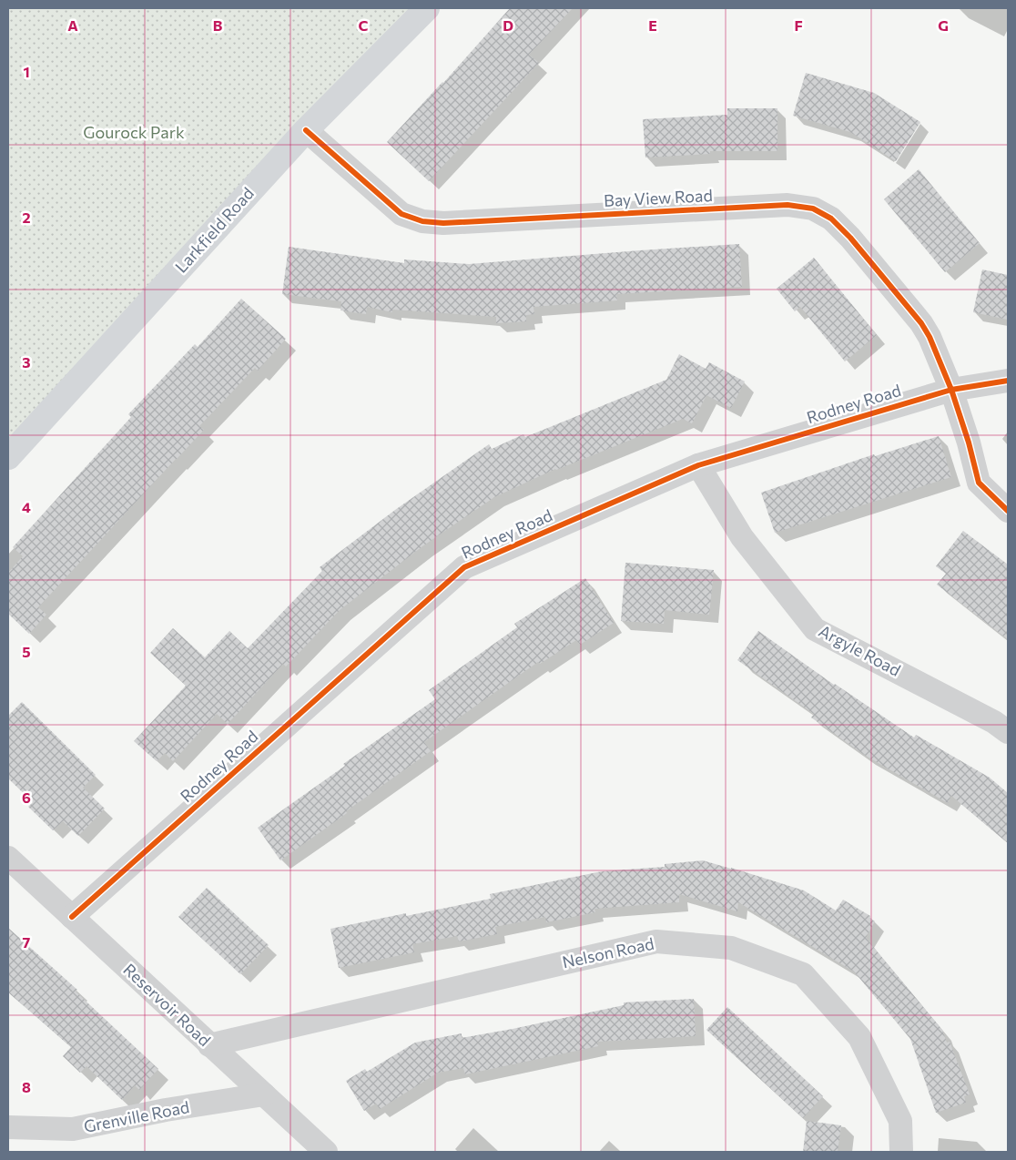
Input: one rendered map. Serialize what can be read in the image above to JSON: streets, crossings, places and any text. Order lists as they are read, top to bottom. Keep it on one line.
{"streets":{"street":["Bay View Road","Larkfield Road","Rodney Road","Argyle Road","Nelson Road","Reservoir Road","Grenville Road"]},"crossings":[["Bay View Road","Larkfield Road"],["Bay View Road","Rodney Road"],["Rodney Road","Argyle Road"],["Rodney Road","Reservoir Road"],["Nelson Road","Reservoir Road"],["Reservoir Road","Grenville Road"]],"parks":["Gourock Park"],"grid":{"columns":["A","B","C","D","E","F","G"],"rows":["1","2","3","4","5","6","7","8"]}}
